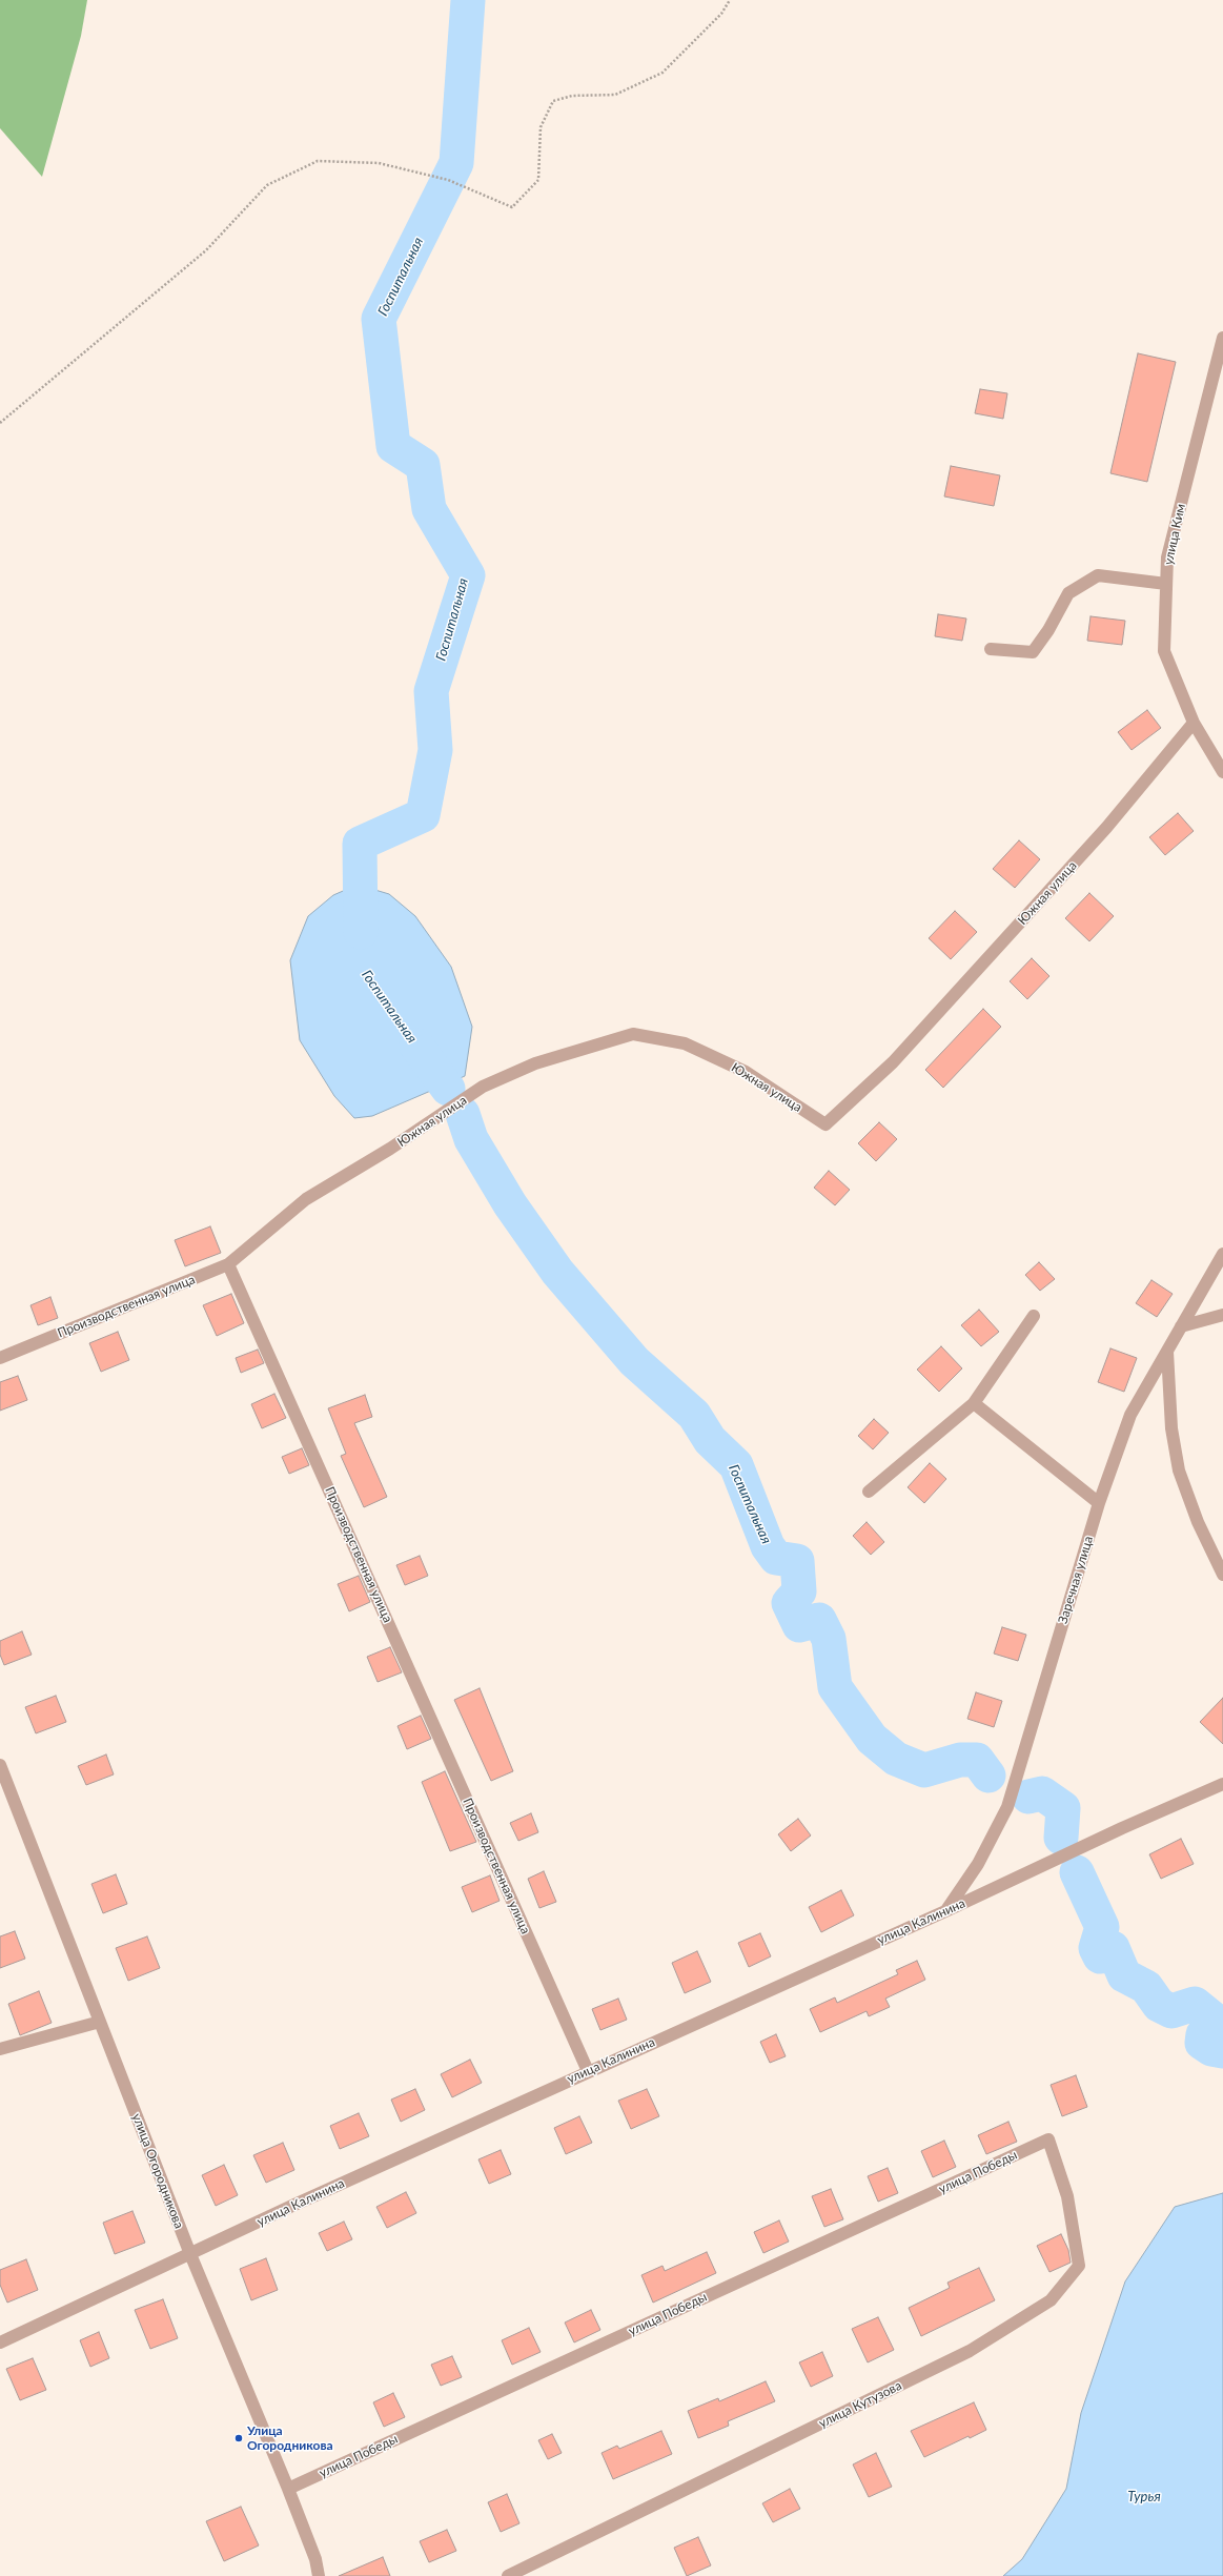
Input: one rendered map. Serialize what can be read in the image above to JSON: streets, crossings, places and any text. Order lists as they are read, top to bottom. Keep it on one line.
{"streets":{"street":["улица Ким","Южная улица","Производственная улица","Заречная улица","улица Калинина","улица Огородникова","улица Победы","улица Кутузова"]},"crossings":[["улица Ким","Южная улица"],["Южная улица","Производственная улица"],["Производственная улица","улица Калинина"],["Заречная улица","улица Калинина"],["улица Калинина","улица Огородникова"],["улица Огородникова","улица Победы"],["улица Победы","улица Кутузова"]],"water":["Госпитальная","Турья"],"places":["Улица Огородникова"]}
